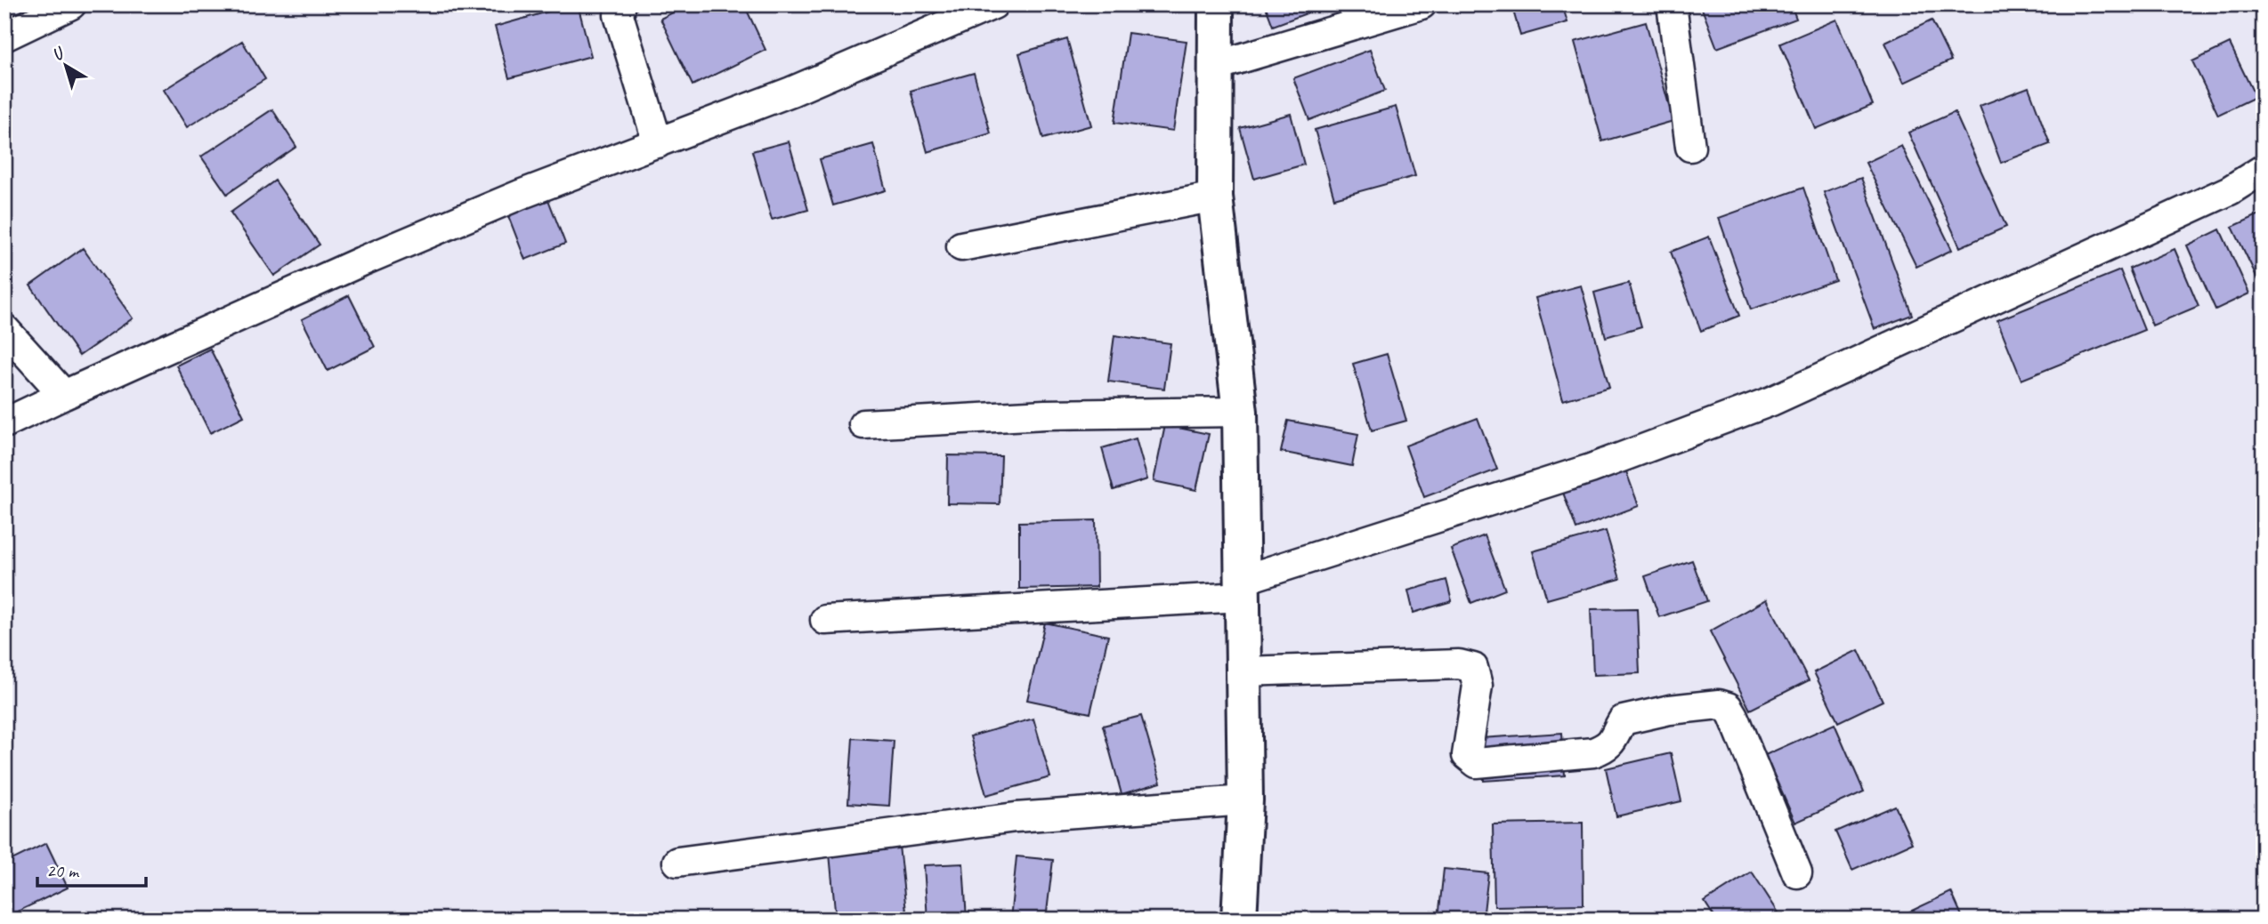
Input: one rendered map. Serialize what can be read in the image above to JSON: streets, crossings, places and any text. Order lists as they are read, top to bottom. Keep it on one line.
{"scale_bar":"20 m","north":"top left"}
